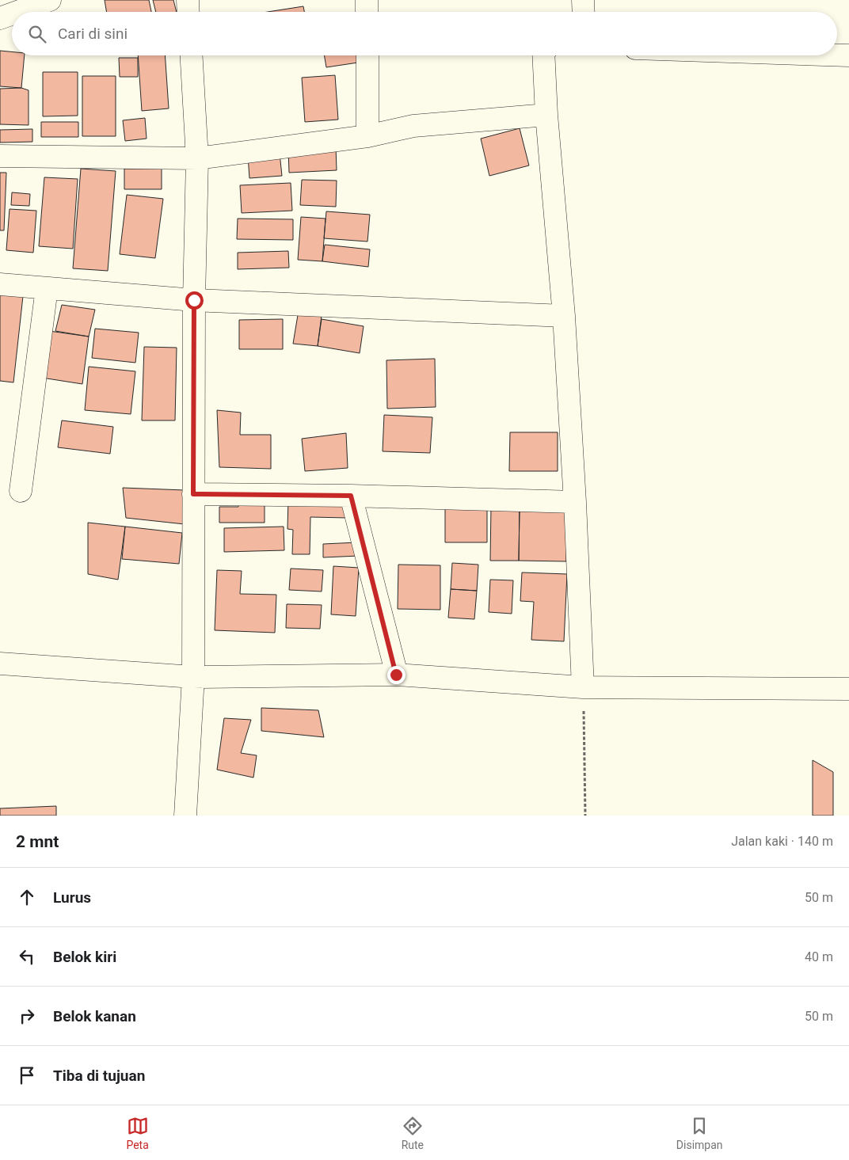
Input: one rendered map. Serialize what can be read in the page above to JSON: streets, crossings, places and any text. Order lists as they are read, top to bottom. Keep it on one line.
{"page":{"search":"Cari di sini","heading":["2 mnt","Jalan kaki · 140 m"],"list":[["Lurus","50 m"],["Belok kiri","40 m"],["Belok kanan","50 m"],"Tiba di tujuan"],"nav":["Peta","Rute","Disimpan"]}}
